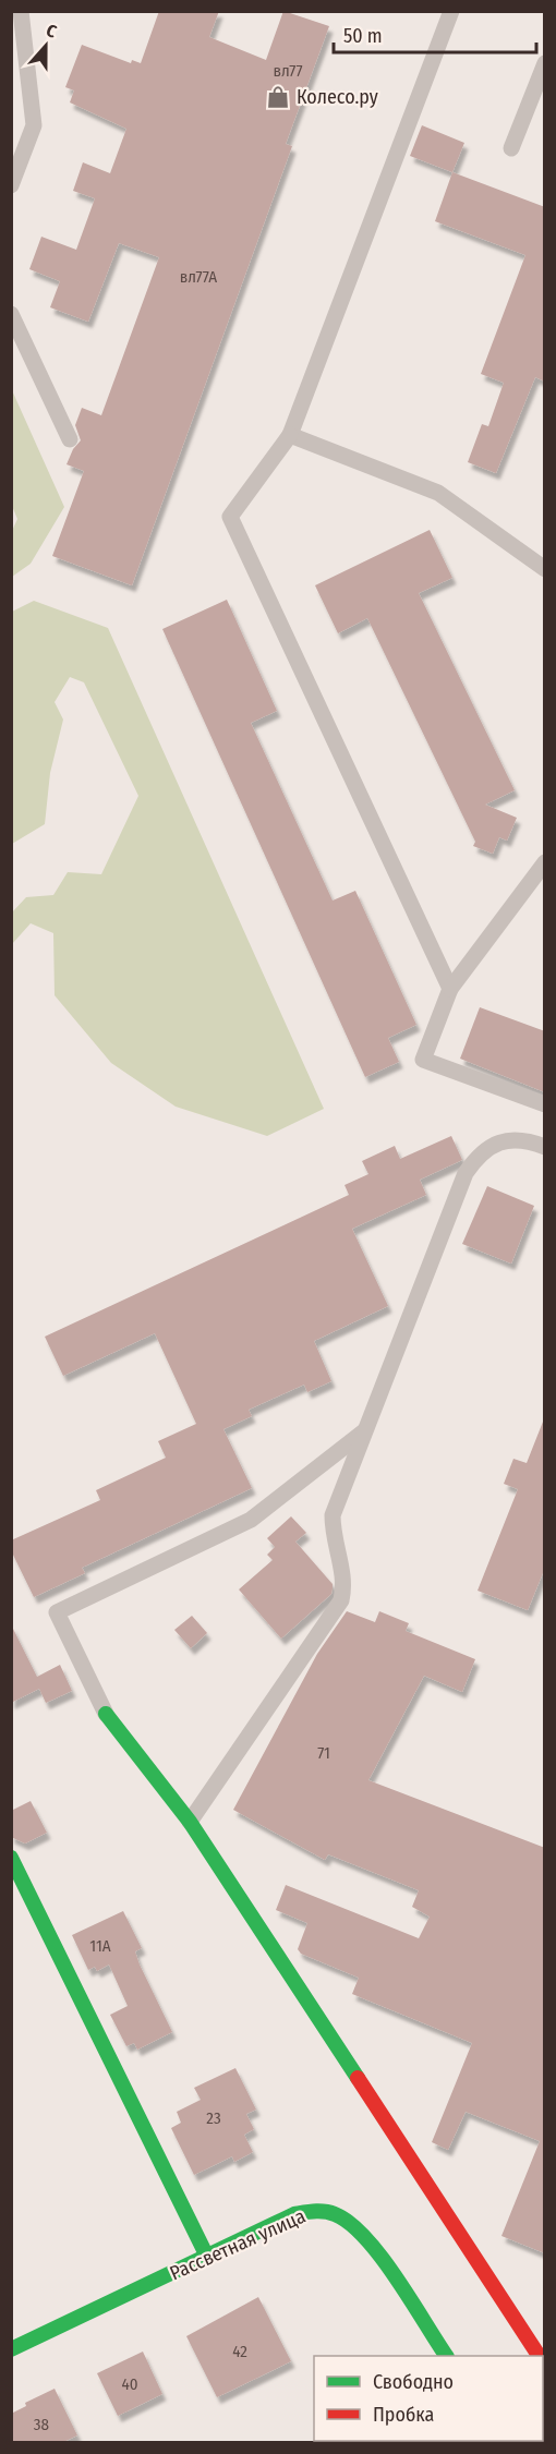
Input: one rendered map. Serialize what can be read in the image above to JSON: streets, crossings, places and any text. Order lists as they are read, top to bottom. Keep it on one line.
{"streets":{"street":["Рассветная улица"]},"places":{"shop":["Колесо.ру"]},"house_numbers":["вл77","вл77А","71","11А","23","42","40","38"],"legend":["Свободно","Пробка"],"scale_bar":"50 m","north":"top"}
